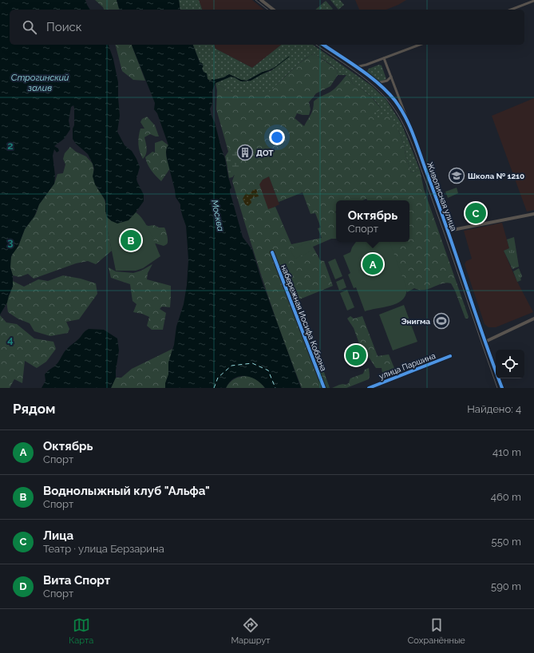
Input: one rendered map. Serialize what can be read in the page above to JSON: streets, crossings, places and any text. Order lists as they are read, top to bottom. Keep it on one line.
{"streets":{"street":["Живописная улица","набережная Иосифа Кобзона","улица Паршина"]},"water":["Строгинский залив","Москва"],"places":{"building":["ДОТ"],"school or university":["Школа № 1210"],"sports":["Энигма"]},"page":{"search":"Поиск","popup":["Октябрь","Спорт"],"pins":["C","B","A","D"],"heading":["Рядом","Найдено: 4"],"list":[{"mark":"A","name":"Октябрь","note":"Спорт","value":"410 m"},{"mark":"B","name":"Воднолыжный клуб \"Альфа\"","note":"Спорт","value":"460 m"},{"mark":"C","name":"Лица","note":"Театр · улица Берзарина","value":"550 m"},{"mark":"D","name":"Вита Спорт","note":"Спорт","value":"590 m"}],"nav":["Карта","Маршрут","Сохранённые"]},"grid":{"rows":["2","3","4"]}}
